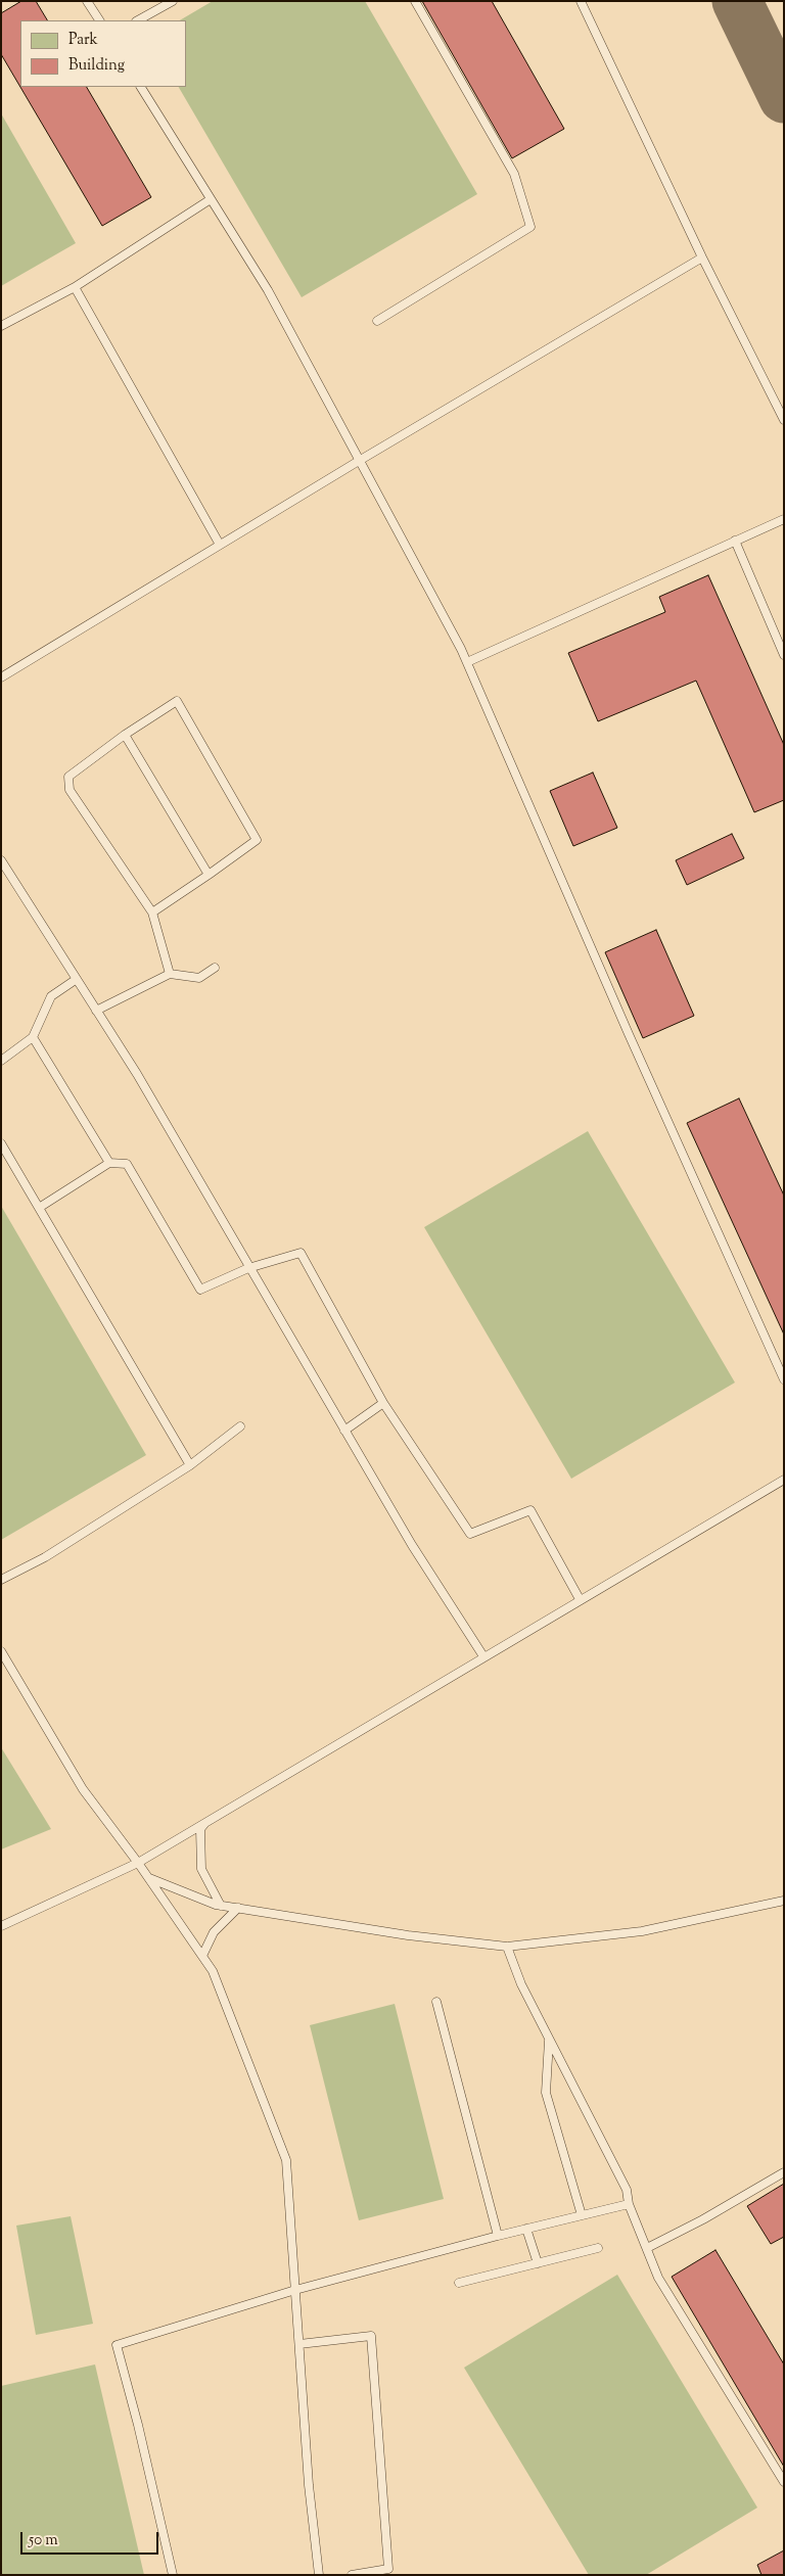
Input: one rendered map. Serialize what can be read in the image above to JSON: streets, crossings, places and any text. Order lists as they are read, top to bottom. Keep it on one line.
{"legend":["Park","Building"],"scale_bar":"50 m"}
